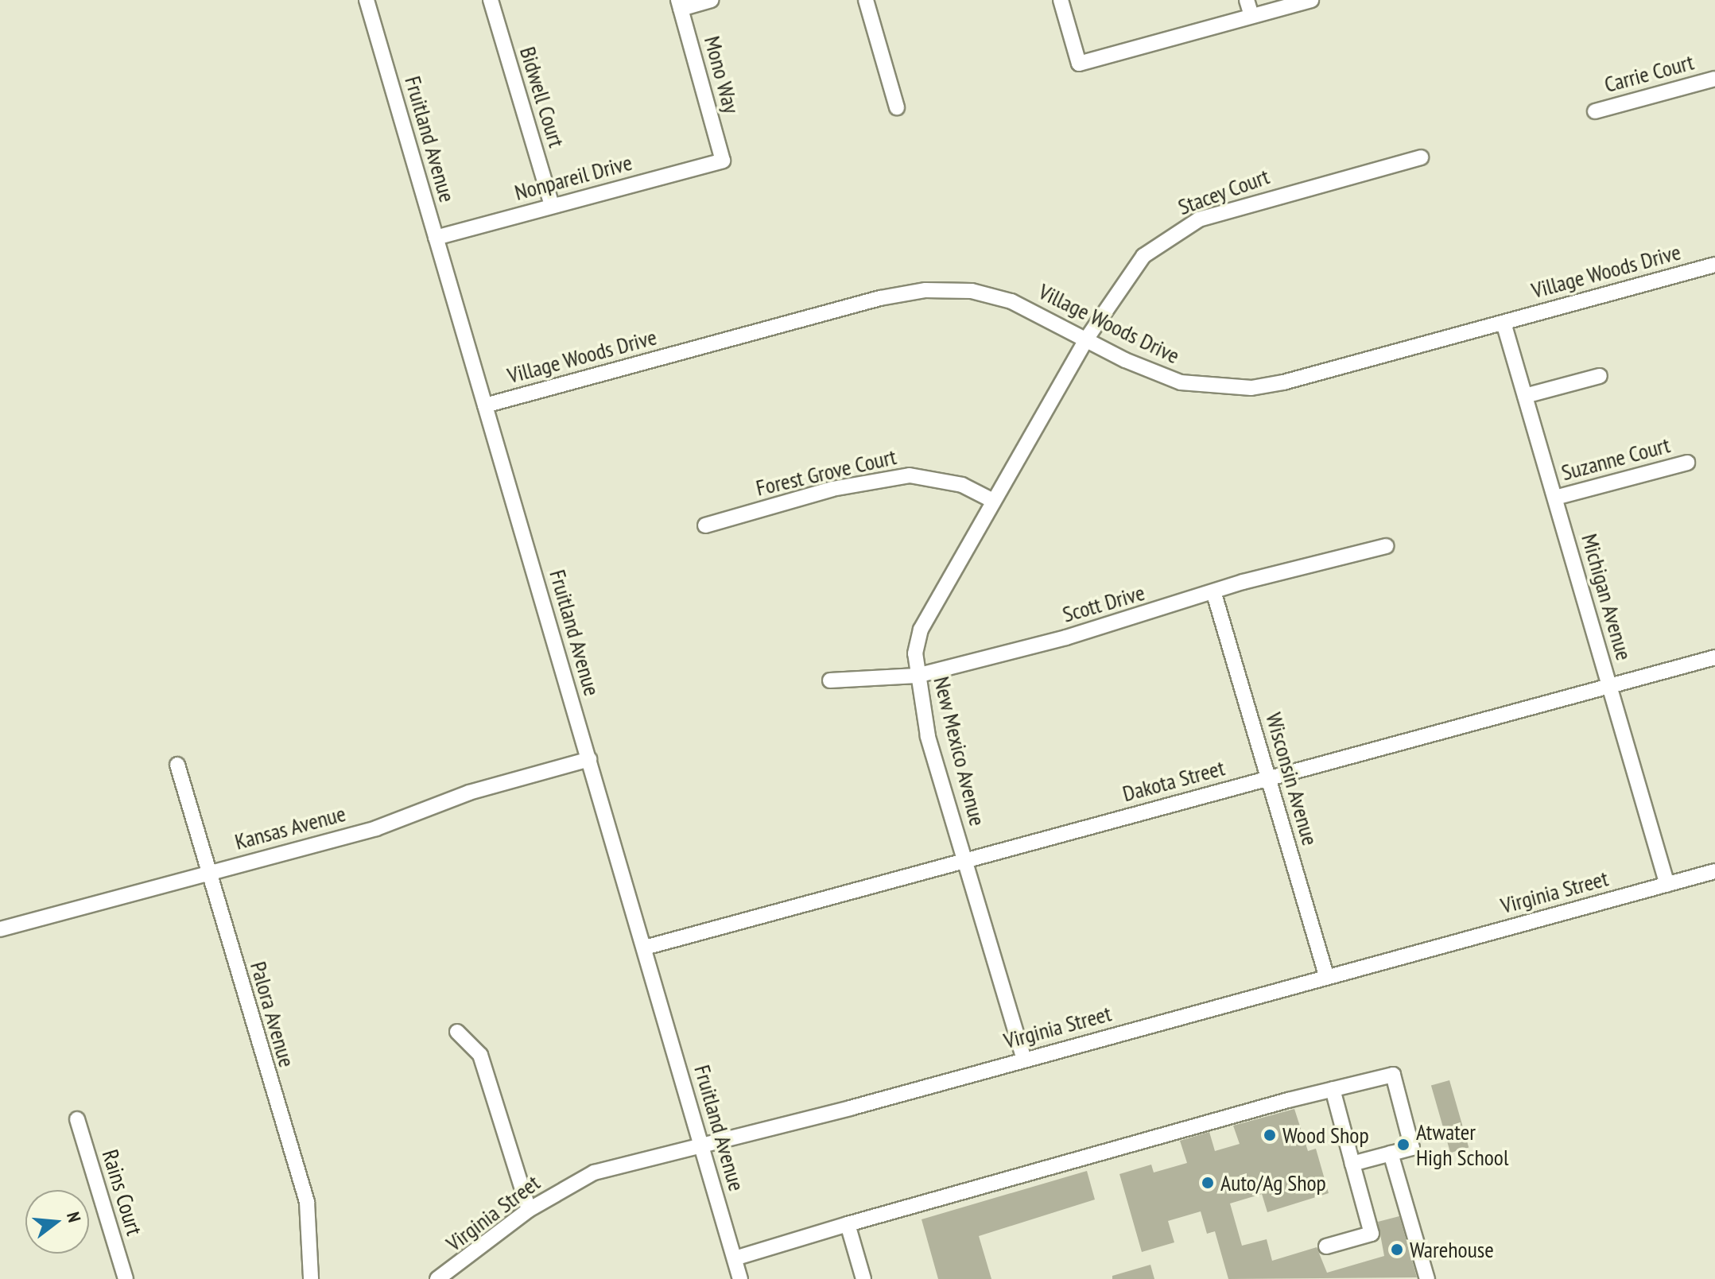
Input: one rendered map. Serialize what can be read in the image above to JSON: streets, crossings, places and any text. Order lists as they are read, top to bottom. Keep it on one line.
{"streets":{"street":["Carrie Court","Mono Way","Bidwell Court","Fruitland Avenue","Nonpareil Drive","Stacey Court","Village Woods Drive","Suzanne Court","Forest Grove Court","Michigan Avenue","Scott Drive","New Mexico Avenue","Wisconsin Avenue","Dakota Street","Kansas Avenue","Virginia Street","Palora Avenue","Rains Court"]},"crossings":[["Mono Way","Nonpareil Drive"],["Bidwell Court","Nonpareil Drive"],["Fruitland Avenue","Nonpareil Drive"],["Fruitland Avenue","Village Woods Drive"],["Fruitland Avenue","Dakota Street"],["Fruitland Avenue","Kansas Avenue"],["Fruitland Avenue","Virginia Street"],["Stacey Court","Village Woods Drive"],["Stacey Court","New Mexico Avenue"],["Village Woods Drive","Michigan Avenue"],["Village Woods Drive","New Mexico Avenue"],["Suzanne Court","Michigan Avenue"],["Forest Grove Court","New Mexico Avenue"],["Michigan Avenue","Dakota Street"],["Michigan Avenue","Virginia Street"],["Scott Drive","New Mexico Avenue"],["Scott Drive","Wisconsin Avenue"],["New Mexico Avenue","Dakota Street"],["New Mexico Avenue","Virginia Street"],["Wisconsin Avenue","Dakota Street"],["Wisconsin Avenue","Virginia Street"],["Kansas Avenue","Palora Avenue"]],"places":["Wood Shop","Atwater High School","Auto/Ag Shop","Warehouse"],"north":"right"}
